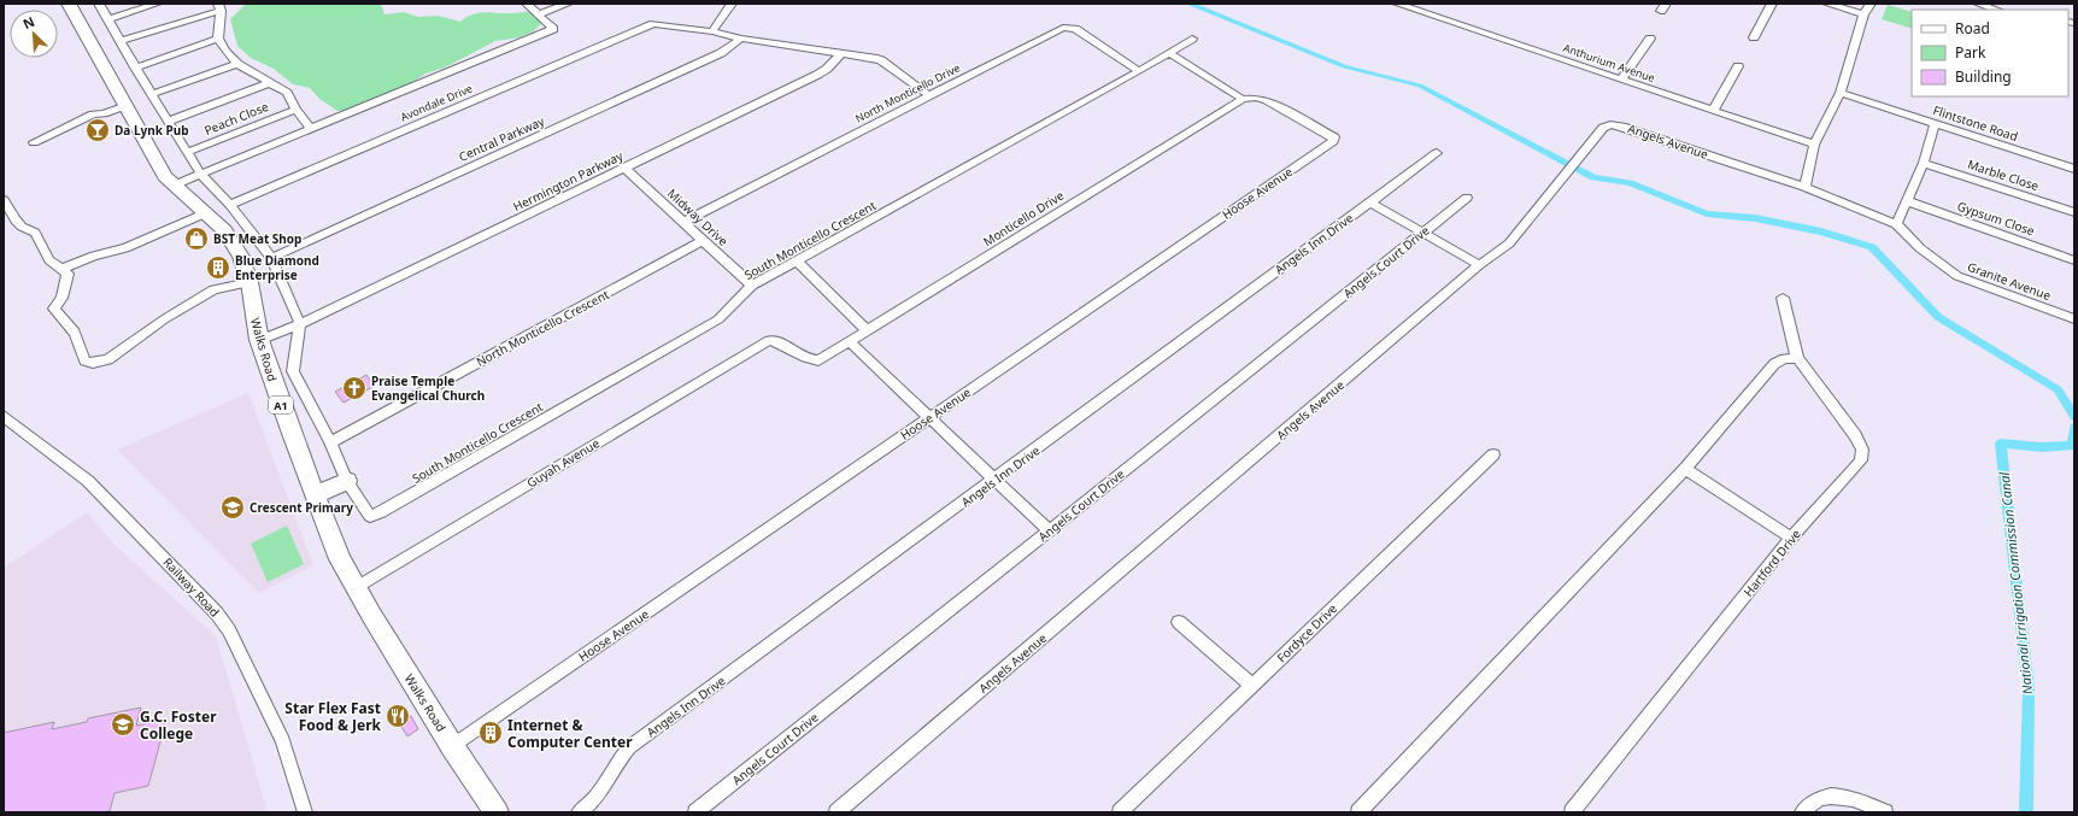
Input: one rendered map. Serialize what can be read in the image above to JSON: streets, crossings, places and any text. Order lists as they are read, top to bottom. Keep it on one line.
{"streets":{"main road":["Walks Road","A1"],"street":["Anthurium Avenue","North Monticello Drive","Avondale Drive","Peach Close","Flintstone Road","Central Parkway","Angels Avenue","Marble Close","Hermington Parkway","Hoose Avenue","Midway Drive","Monticello Drive","Gypsum Close","South Monticello Crescent","Angels Inn Drive","Angels Court Drive","Granite Avenue","North Monticello Crescent","Guyah Avenue","Hartford Drive","Railway Road","Fordyce Drive"]},"crossings":[["North Monticello Drive","Midway Drive"],["North Monticello Drive","South Monticello Crescent"],["Angels Avenue","Granite Avenue"],["Hermington Parkway","Midway Drive"],["Hermington Parkway","Walks Road"],["Hoose Avenue","Monticello Drive"],["Hoose Avenue","Walks Road"],["Midway Drive","South Monticello Crescent"],["Midway Drive","North Monticello Crescent"],["Monticello Drive","Guyah Avenue"],["Walks Road","Guyah Avenue"]],"water":["National Irrigation Commission Canal"],"places":{"bar":["Da Lynk Pub"],"shop":["BST Meat Shop"],"building":["Blue Diamond Enterprise","Internet & Computer Center"],"church":["Praise Temple Evangelical Church"],"school or university":["Crescent Primary","G.C. Foster College"],"restaurant":["Star Flex Fast Food & Jerk"]},"legend":["Road","Park","Building"],"north":"top left"}
